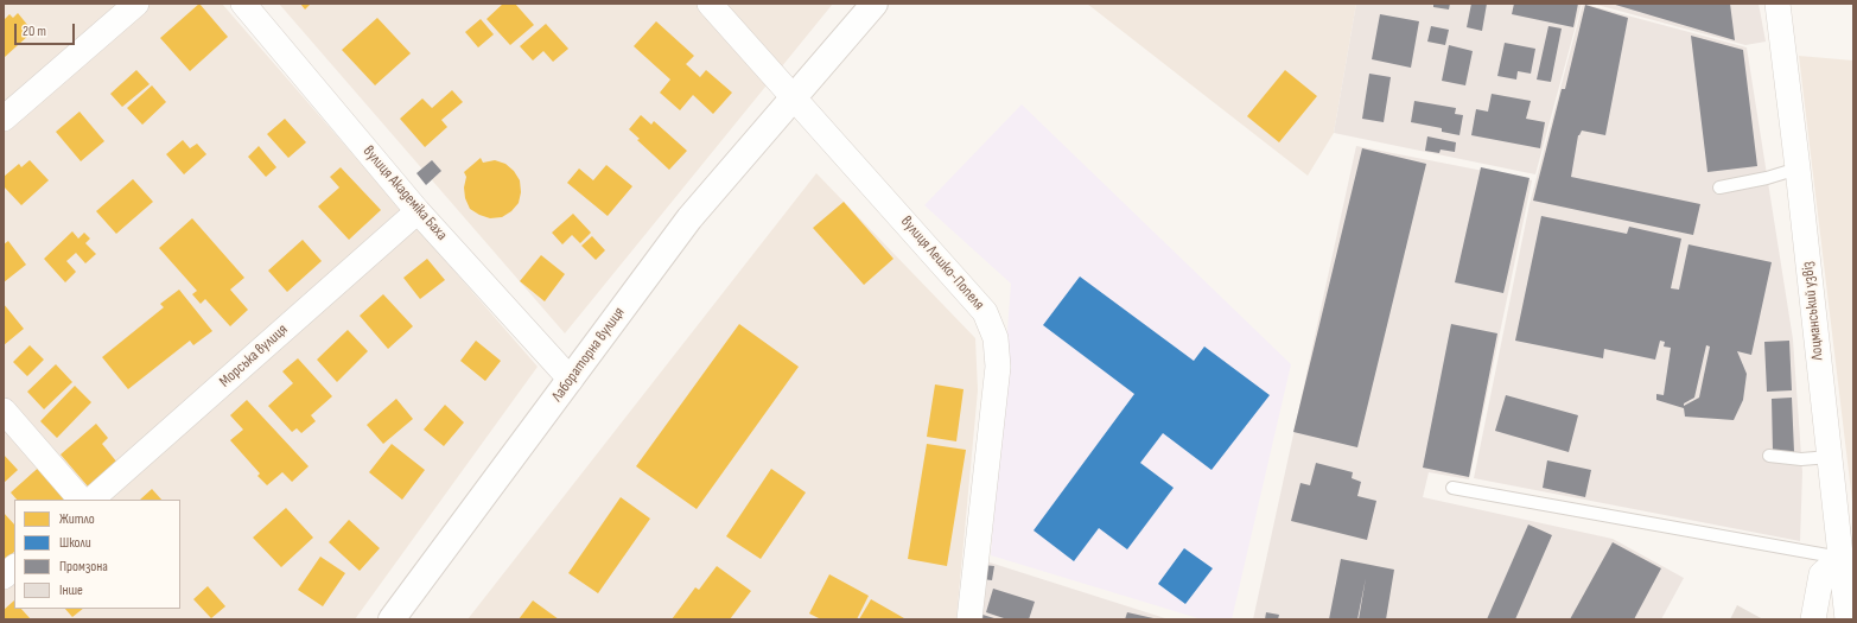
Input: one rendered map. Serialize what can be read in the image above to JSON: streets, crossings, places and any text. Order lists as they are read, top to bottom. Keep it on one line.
{"streets":{"main road":["Лабораторна вулиця"],"street":["вулиця Академіка Баха","вулиця Лешко-Попеля","Лоцманський узвіз","Морська вулиця"]},"crossings":[["вулиця Академіка Баха","Лабораторна вулиця"],["вулиця Академіка Баха","Морська вулиця"],["вулиця Лешко-Попеля","Лабораторна вулиця"]],"legend":["Житло","Школи","Промзона","Інше"],"scale_bar":"20 m"}
